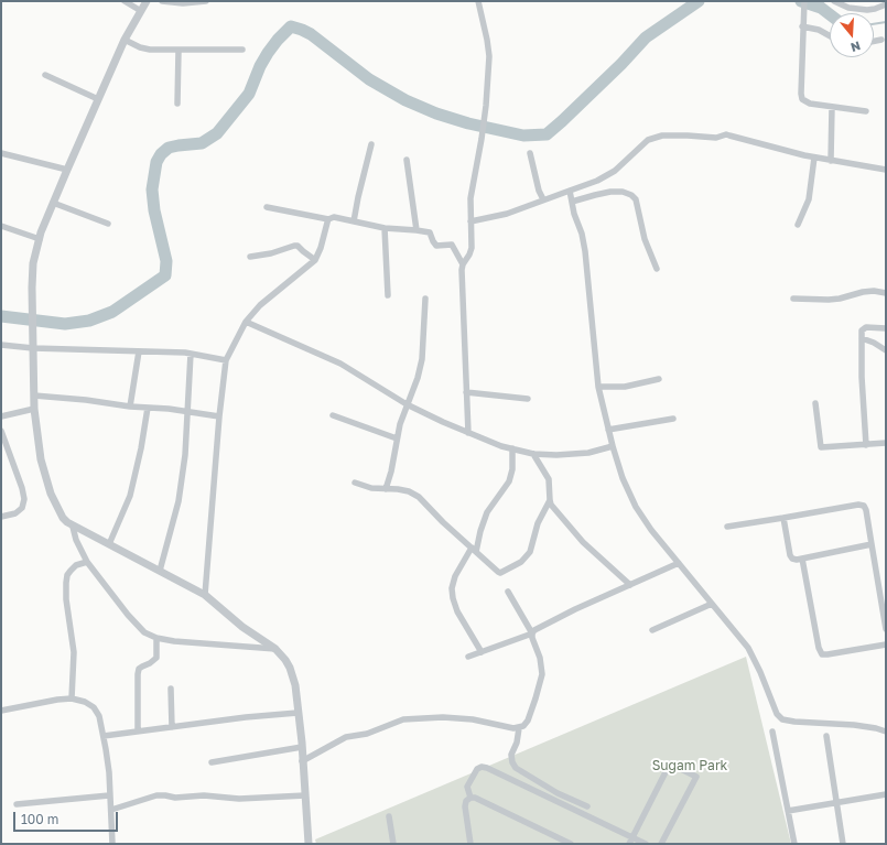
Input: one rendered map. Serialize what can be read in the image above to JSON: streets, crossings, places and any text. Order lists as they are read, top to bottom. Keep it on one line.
{"parks":["Sugam Park"],"scale_bar":"100 m","north":"bottom"}
